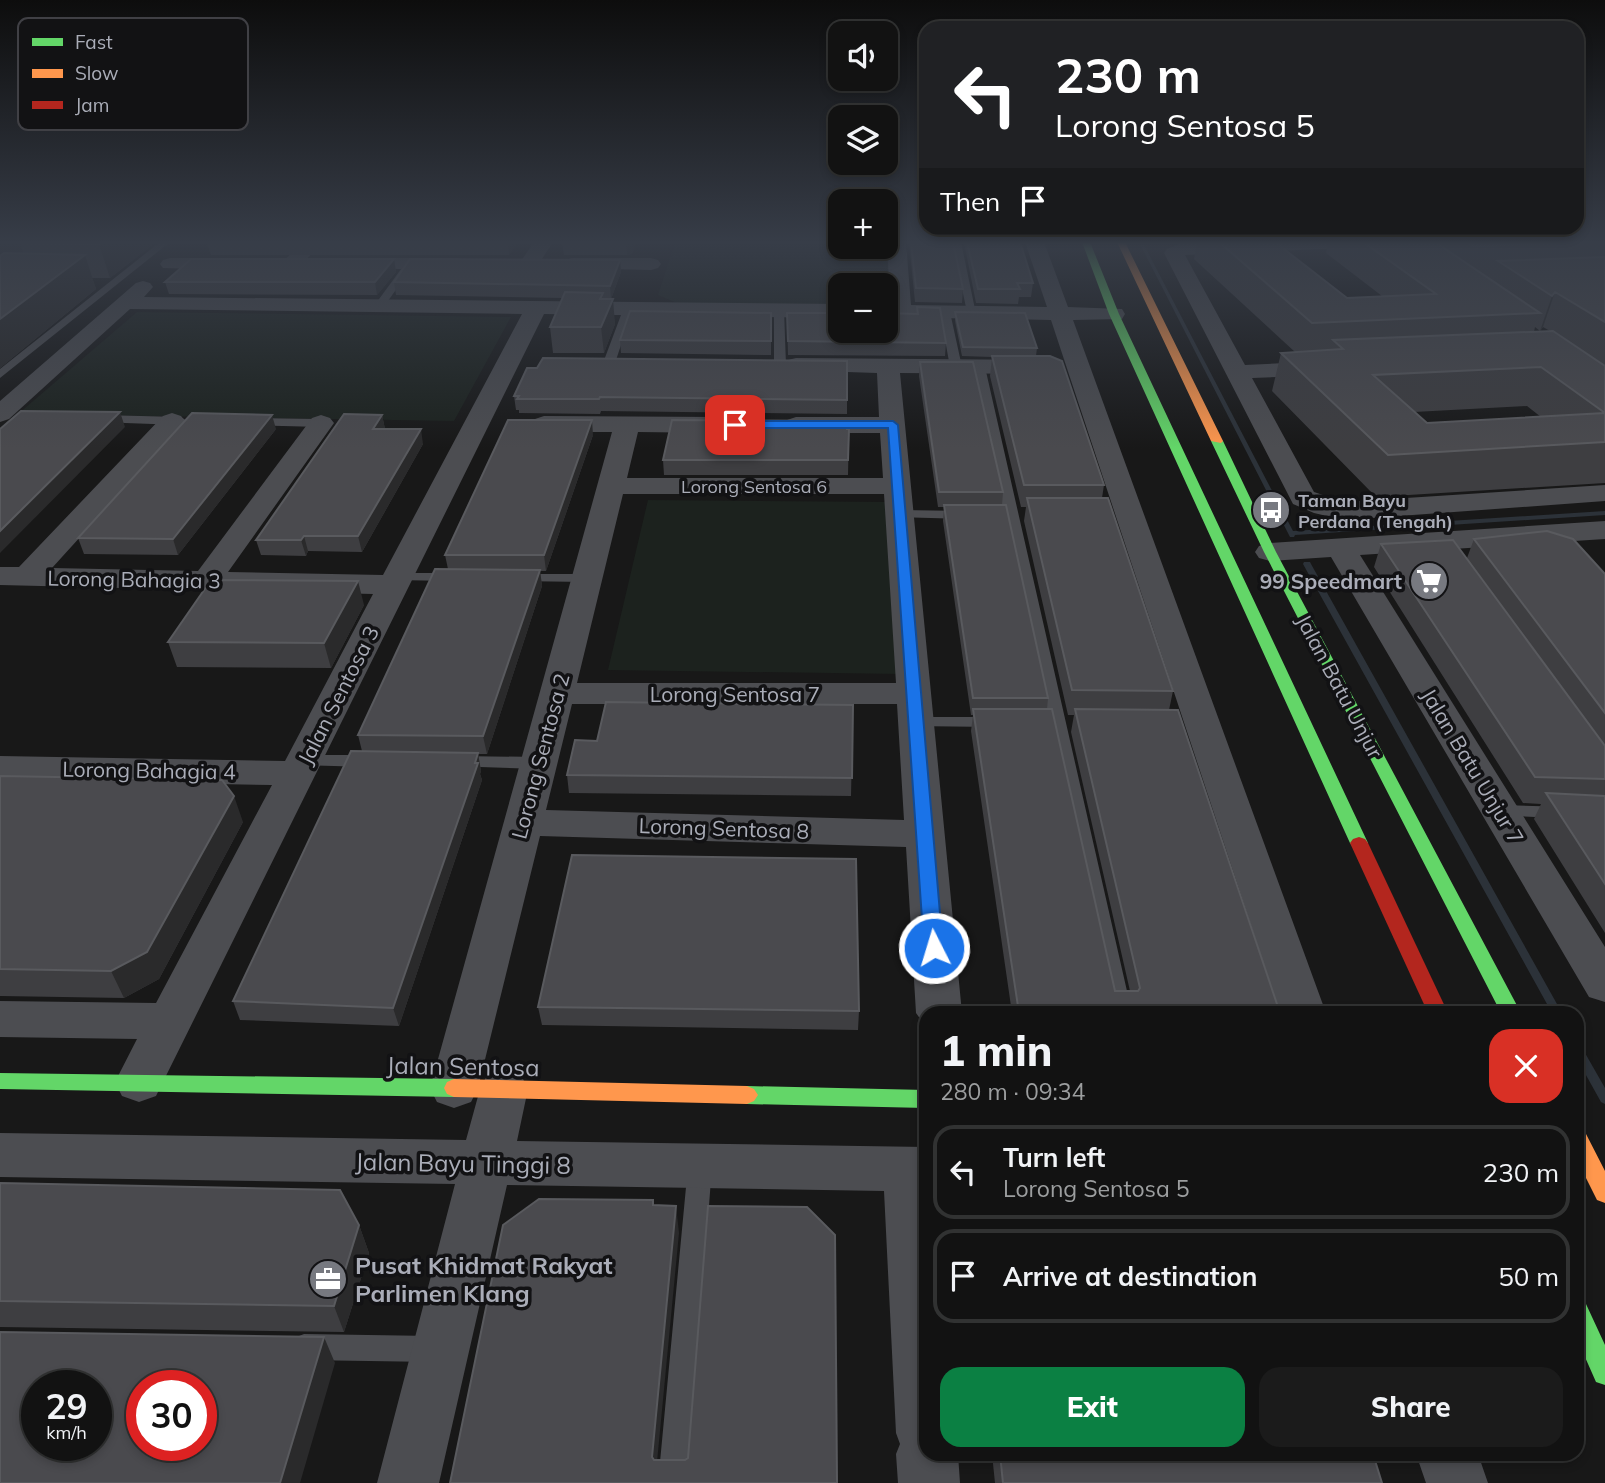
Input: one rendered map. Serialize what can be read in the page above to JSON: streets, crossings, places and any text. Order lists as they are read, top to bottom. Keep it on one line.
{"streets":{"main road":["Jalan Batu Unjur","Jalan Sentosa"],"street":["Lorong Sentosa 6","Lorong Bahagia 3","Lorong Sentosa 7","Jalan Sentosa 3","Lorong Sentosa 2","Jalan Batu Unjur 7","Lorong Bahagia 4","Lorong Sentosa 8","Jalan Bayu Tinggi 8"]},"crossings":[["Lorong Sentosa 6","Lorong Sentosa 2"],["Lorong Bahagia 3","Jalan Sentosa 3"],["Lorong Sentosa 7","Lorong Sentosa 2"],["Jalan Sentosa 3","Lorong Bahagia 4"],["Jalan Sentosa 3","Jalan Sentosa"],["Lorong Sentosa 2","Lorong Sentosa 8"],["Lorong Sentosa 2","Jalan Sentosa"]],"places":{"bus stop":["Taman Bayu Perdana (Tengah)"],"supermarket":["99 Speedmart"],"office":["Pusat Khidmat Rakyat Parlimen Klang"]},"legend":["Fast","Slow","Jam"],"page":{"map_buttons":["+","−"],"turn":["230 m","Lorong Sentosa 5"],"then":"Then","heading":["1 min","280 m · 09:34"],"list":[{"name":"Turn left","note":"Lorong Sentosa 5","value":"230 m"},{"name":"Arrive at destination","value":"50 m"}],"buttons":["Exit","Share"],"speed":"29 km/h","limit":"30"}}
